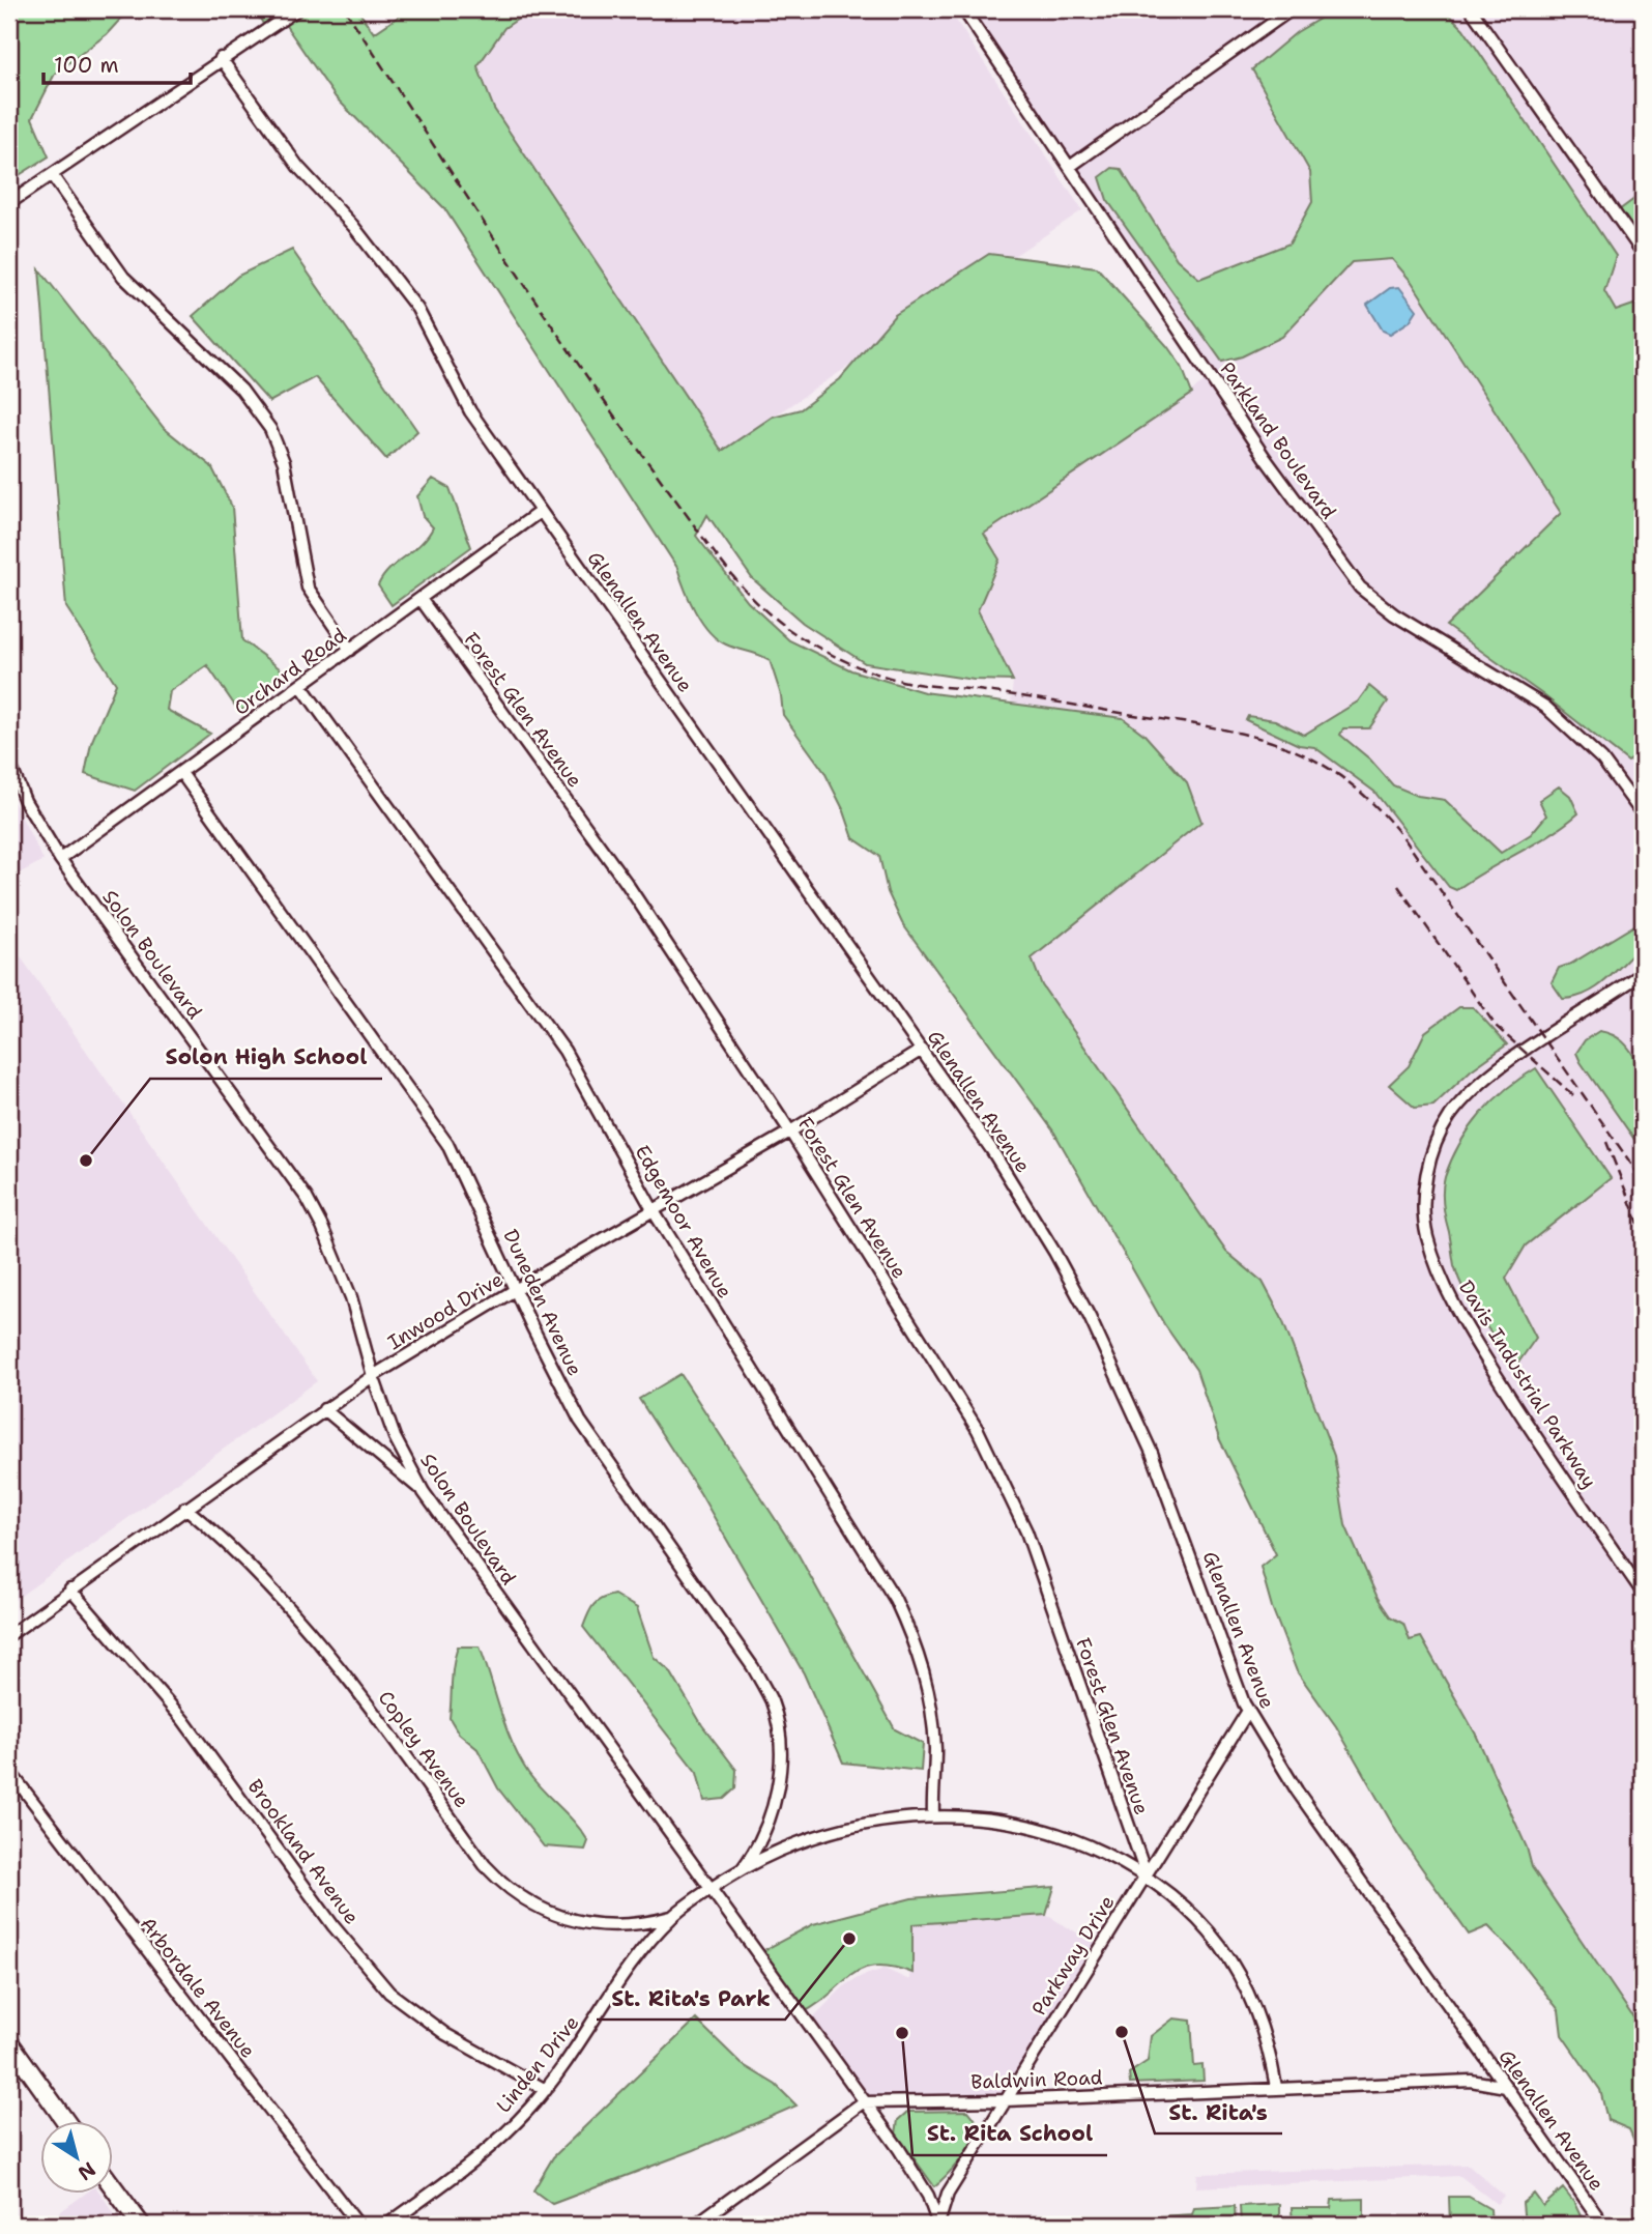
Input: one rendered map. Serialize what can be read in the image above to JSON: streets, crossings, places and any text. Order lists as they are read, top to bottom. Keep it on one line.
{"streets":{"street":["Parkland Boulevard","Glenallen Avenue","Orchard Road","Forest Glen Avenue","Solon Boulevard","Edgemoor Avenue","Duneden Avenue","Inwood Drive","Davis Industrial Parkway","Copley Avenue","Brookland Avenue","Parkway Drive","Arbordale Avenue","Linden Drive","Baldwin Road"]},"crossings":[["Glenallen Avenue","Orchard Road"],["Glenallen Avenue","Inwood Drive"],["Glenallen Avenue","Parkway Drive"],["Glenallen Avenue","Baldwin Road"],["Orchard Road","Forest Glen Avenue"],["Orchard Road","Solon Boulevard"],["Orchard Road","Edgemoor Avenue"],["Orchard Road","Duneden Avenue"],["Forest Glen Avenue","Inwood Drive"],["Forest Glen Avenue","Parkway Drive"],["Forest Glen Avenue","Linden Drive"],["Solon Boulevard","Inwood Drive"],["Solon Boulevard","Parkway Drive"],["Solon Boulevard","Linden Drive"],["Solon Boulevard","Baldwin Road"],["Edgemoor Avenue","Inwood Drive"],["Edgemoor Avenue","Linden Drive"],["Duneden Avenue","Inwood Drive"],["Duneden Avenue","Linden Drive"],["Inwood Drive","Copley Avenue"],["Inwood Drive","Brookland Avenue"],["Copley Avenue","Linden Drive"],["Brookland Avenue","Linden Drive"],["Parkway Drive","Linden Drive"],["Parkway Drive","Baldwin Road"],["Linden Drive","Baldwin Road"]],"places":["Solon High School","St. Rita's Park","St. Rita's","St. Rita School"],"scale_bar":"100 m","north":"bottom right"}
